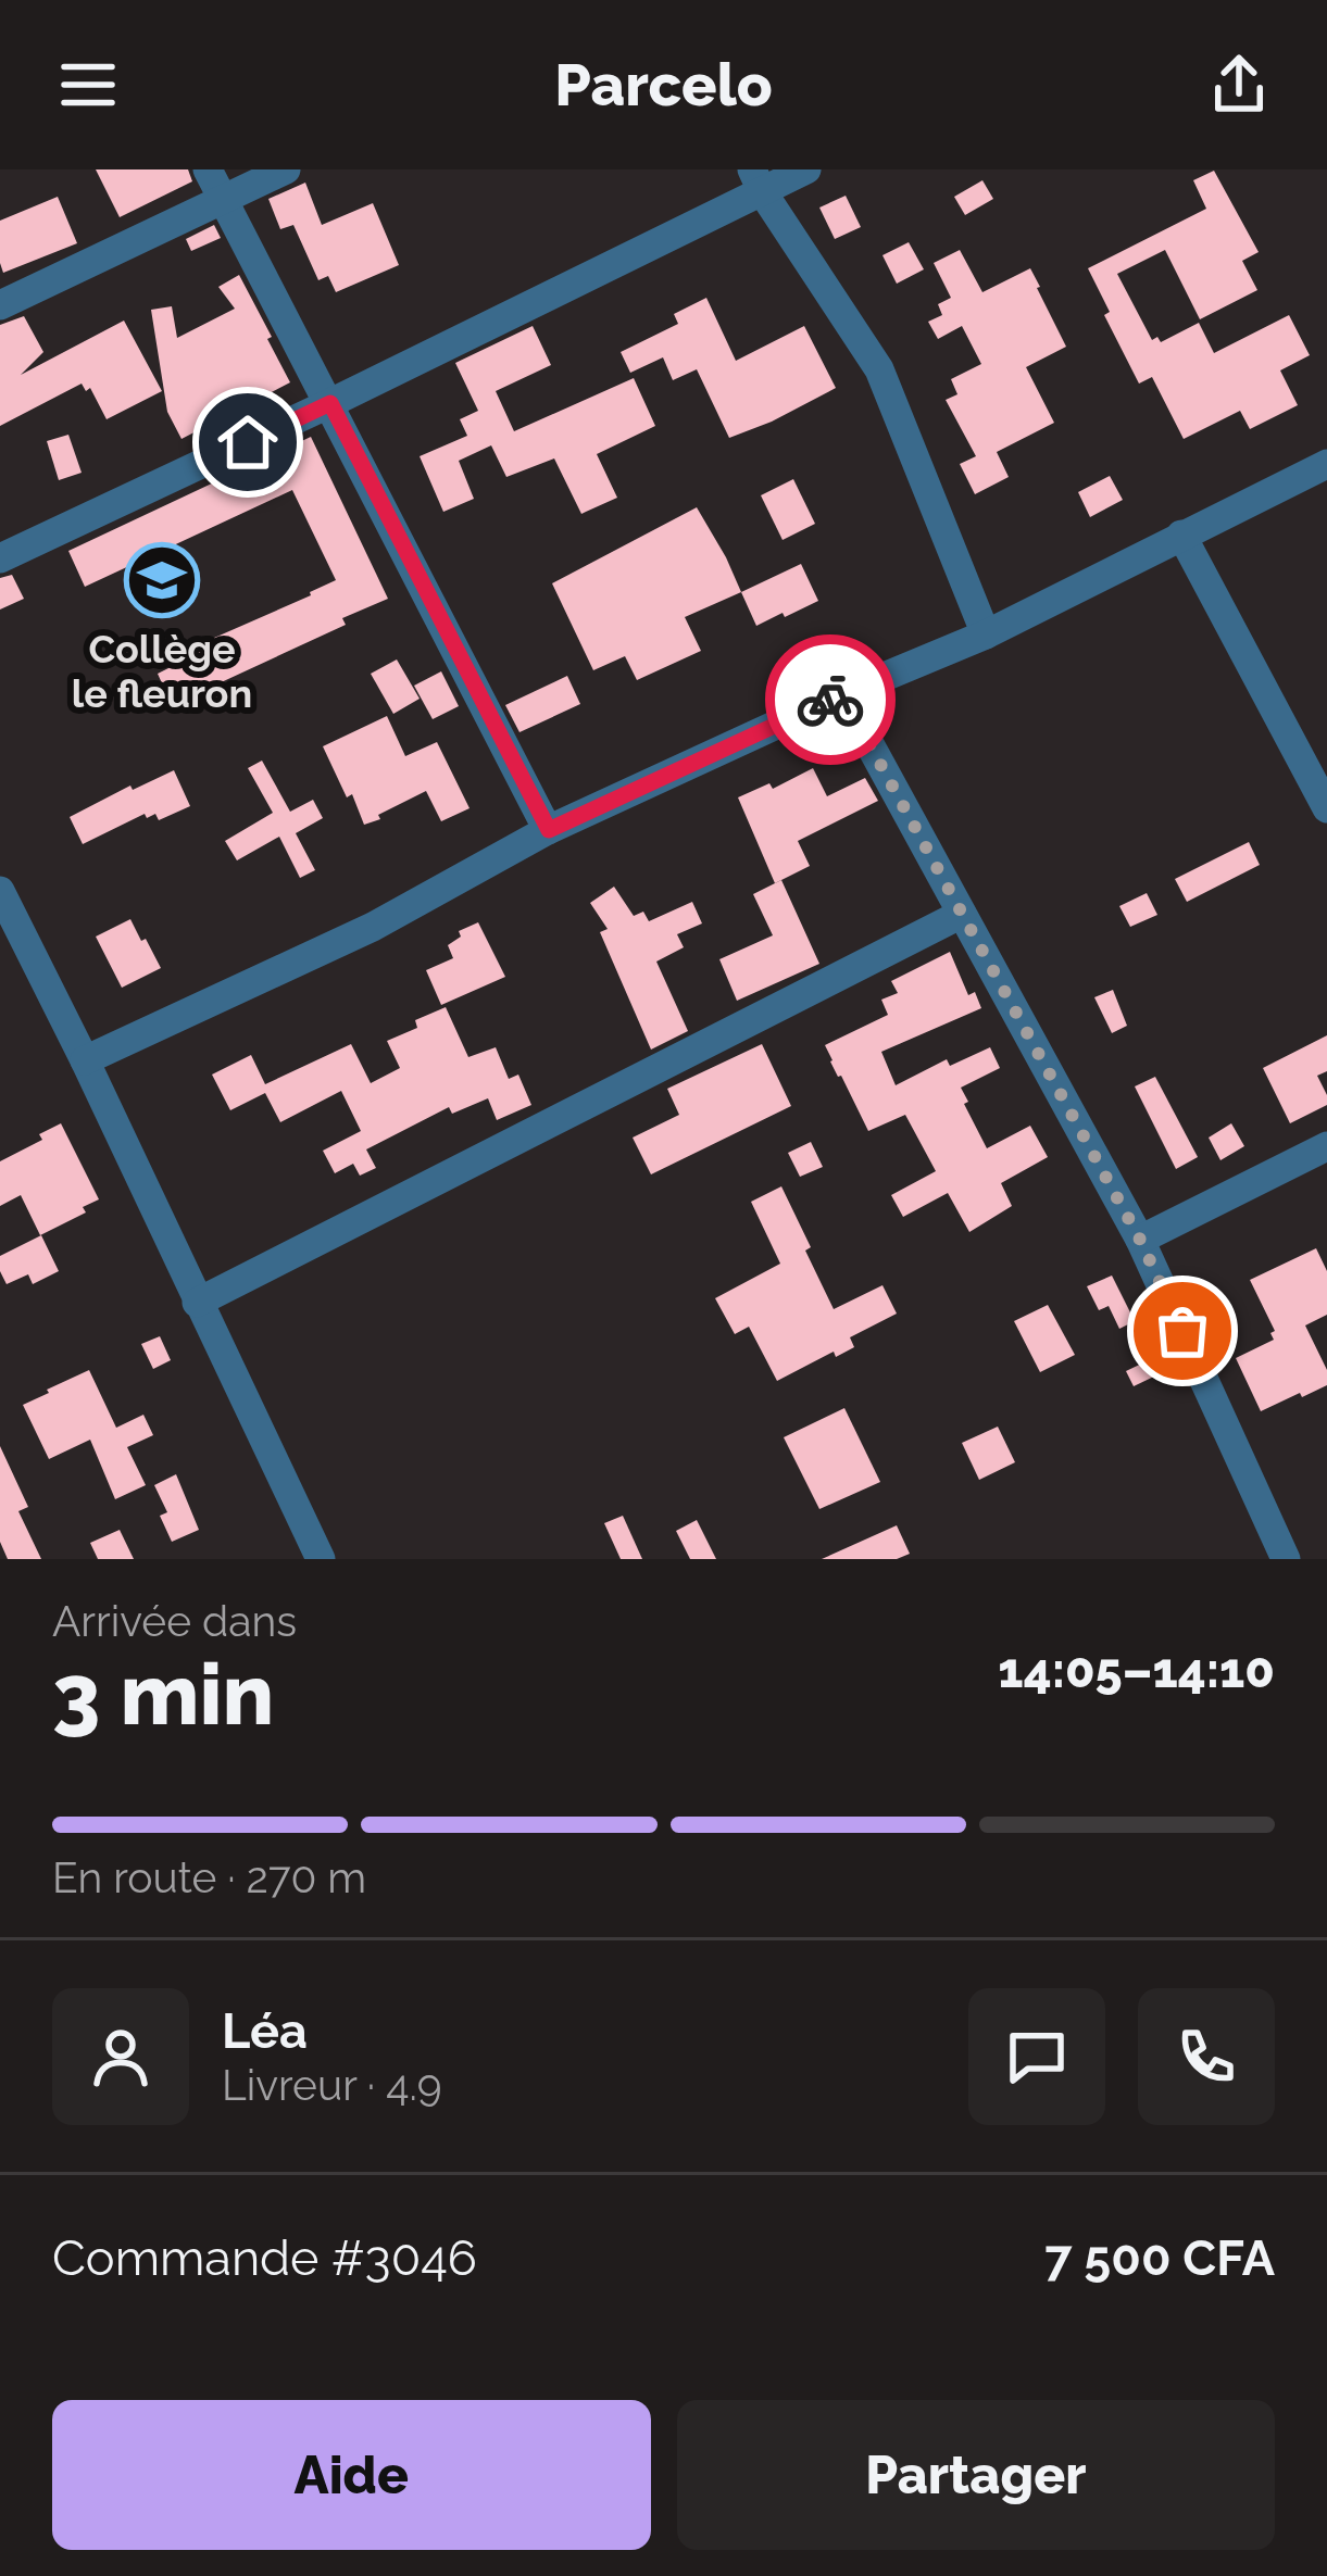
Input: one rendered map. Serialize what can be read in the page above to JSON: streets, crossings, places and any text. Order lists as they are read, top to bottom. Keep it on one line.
{"places":{"school or university":["Collège le fleuron"]},"page":{"header":"Parcelo","heading":["3 min","Arrivée dans","14:05–14:10"],"panel":["Léa","Livreur · 4.9","Commande #3046","7 500 CFA"],"bar":"En route · 270 m","buttons":["Aide","Partager"]}}
